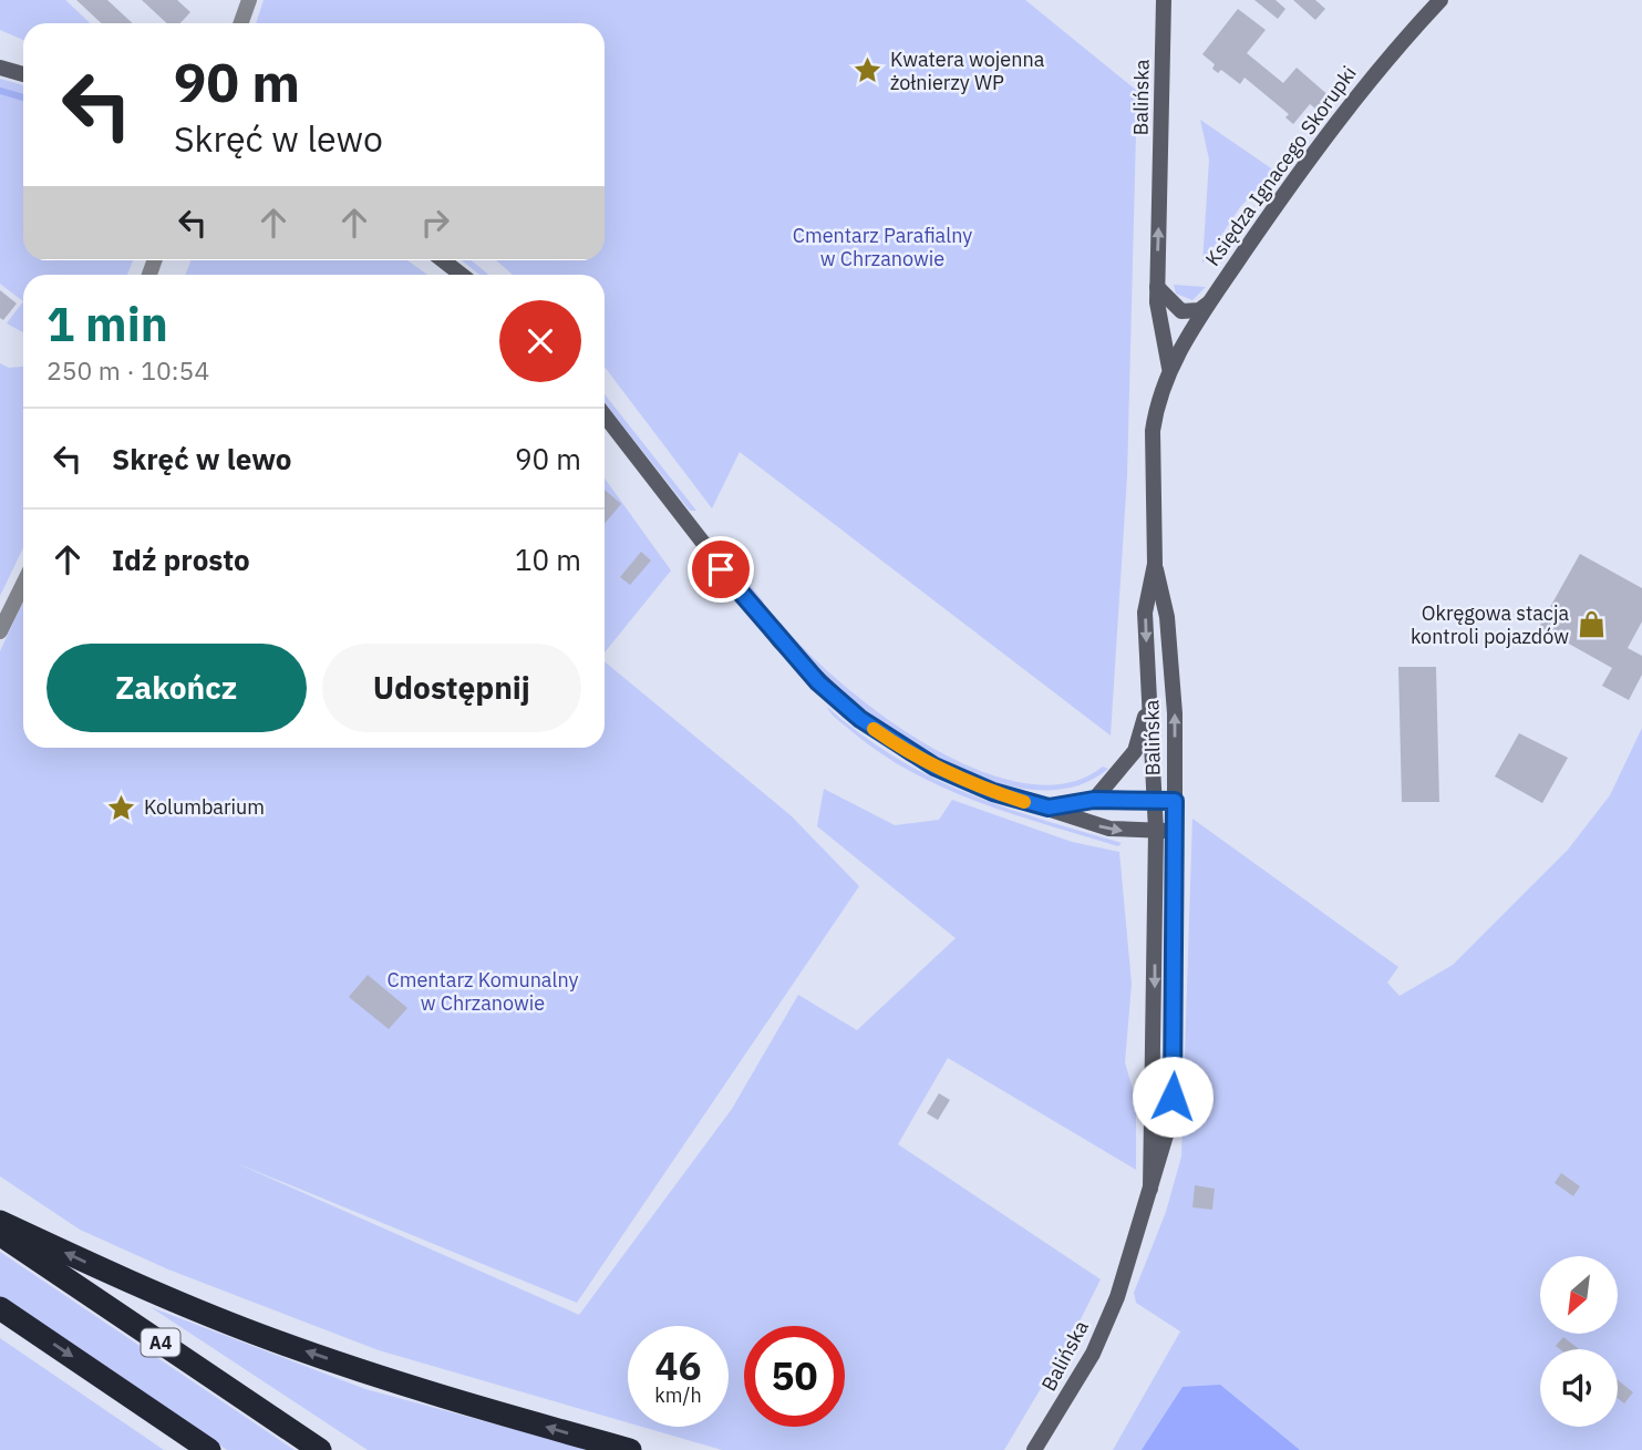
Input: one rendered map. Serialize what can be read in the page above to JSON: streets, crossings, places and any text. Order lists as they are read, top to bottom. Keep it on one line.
{"streets":{"highway":["A4"],"main road":["Balińska","Księdza Ignacego Skorupki"]},"crossings":[["Balińska","Księdza Ignacego Skorupki"]],"parks":["Cmentarz Parafialny w Chrzanowie","Cmentarz Komunalny w Chrzanowie"],"places":{"place":["Kwatera wojenna żołnierzy WP","Kolumbarium"],"shop":["Okręgowa stacja kontroli pojazdów"]},"north":"bottom left","page":{"turn":["90 m","Skręć w lewo"],"heading":["1 min","250 m · 10:54"],"list":[{"name":"Skręć w lewo","value":"90 m"},{"name":"Idź prosto","value":"10 m"}],"buttons":["Zakończ","Udostępnij"],"speed":"46 km/h","limit":"50"}}
